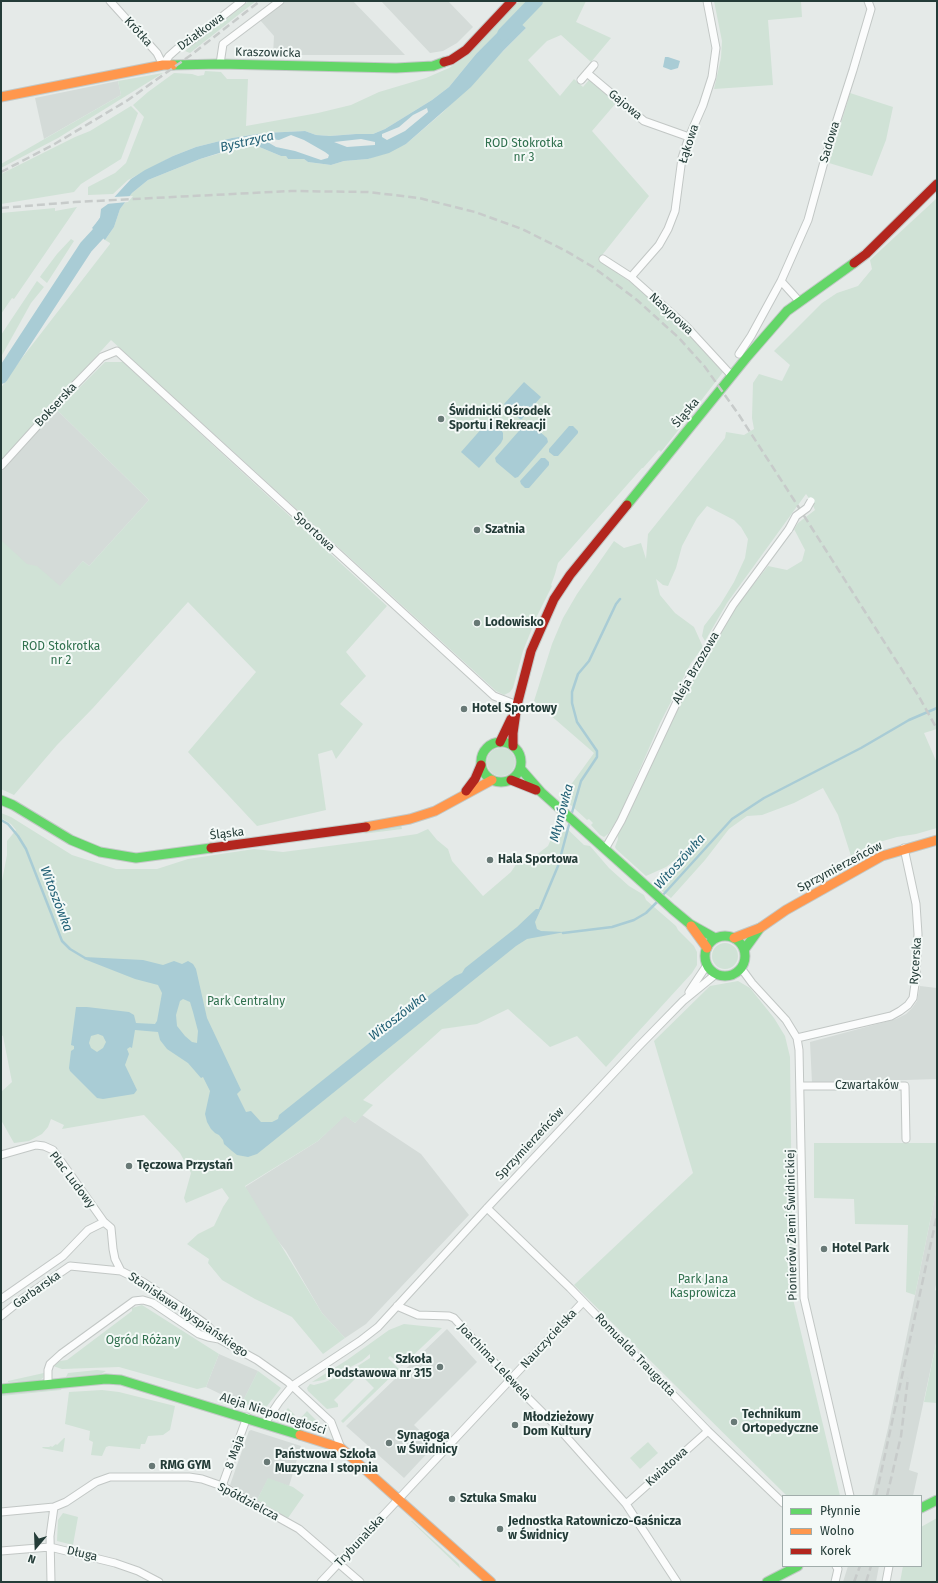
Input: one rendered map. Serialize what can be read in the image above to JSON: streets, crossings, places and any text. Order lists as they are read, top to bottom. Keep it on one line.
{"streets":{"street":["Krótka","Działkowa","Kraszowicka","Gajowa","Sadowa","Łąkowa","Nasypowa","Bokserska","Śląska","Sportowa","Aleja Brzozowa","Sprzymierzeńców","Rycerska","Czwartaków","Plac Ludowy","Pionierów Ziemi Świdnickiej","Garbarska","Stanisława Wyspiańskiego","Nauczycielska","Romualda Traugutta","Joachima Lelewela","Aleja Niepodległości","8 Maja","Kwiatowa","Spółdzielcza","Trybunalska","Długa"]},"crossings":[["Krótka","Działkowa"],["Krótka","Kraszowicka"],["Działkowa","Kraszowicka"],["Gajowa","Łąkowa"],["Łąkowa","Nasypowa"],["Nasypowa","Śląska"],["Bokserska","Sportowa"],["Śląska","Sportowa"],["Sprzymierzeńców","Rycerska"],["Sprzymierzeńców","Pionierów Ziemi Świdnickiej"],["Sprzymierzeńców","Stanisława Wyspiańskiego"],["Sprzymierzeńców","Romualda Traugutta"],["Sprzymierzeńców","Joachima Lelewela"],["Rycerska","Pionierów Ziemi Świdnickiej"],["Czwartaków","Pionierów Ziemi Świdnickiej"],["Plac Ludowy","Garbarska"],["Plac Ludowy","Stanisława Wyspiańskiego"],["Garbarska","Stanisława Wyspiańskiego"],["Stanisława Wyspiańskiego","Aleja Niepodległości"],["Nauczycielska","Romualda Traugutta"],["Nauczycielska","Joachima Lelewela"],["Nauczycielska","Aleja Niepodległości"],["Nauczycielska","Trybunalska"],["Romualda Traugutta","Kwiatowa"],["Joachima Lelewela","Kwiatowa"],["Aleja Niepodległości","8 Maja"],["Aleja Niepodległości","Trybunalska"],["8 Maja","Spółdzielcza"],["Spółdzielcza","Trybunalska"]],"water":["Bystrzyca","Młynówka","Witoszówka"],"parks":["ROD Stokrotka nr 3","ROD Stokrotka nr 2","Park Centralny","Park Jana Kasprowicza","Ogród Różany"],"places":["Świdnicki Ośrodek Sportu i Rekreacji","Szatnia","Lodowisko","Hotel Sportowy","Hala Sportowa","Tęczowa Przystań","Hotel Park","Szkoła Podstawowa nr 315","Technikum Ortopedyczne","Młodzieżowy Dom Kultury","Synagoga w Świdnicy","Państwowa Szkoła Muzyczna I stopnia","RMG GYM","Sztuka Smaku","Jednostka Ratowniczo-Gaśnicza w Świdnicy"],"legend":["Płynnie","Wolno","Korek"],"north":"bottom"}
